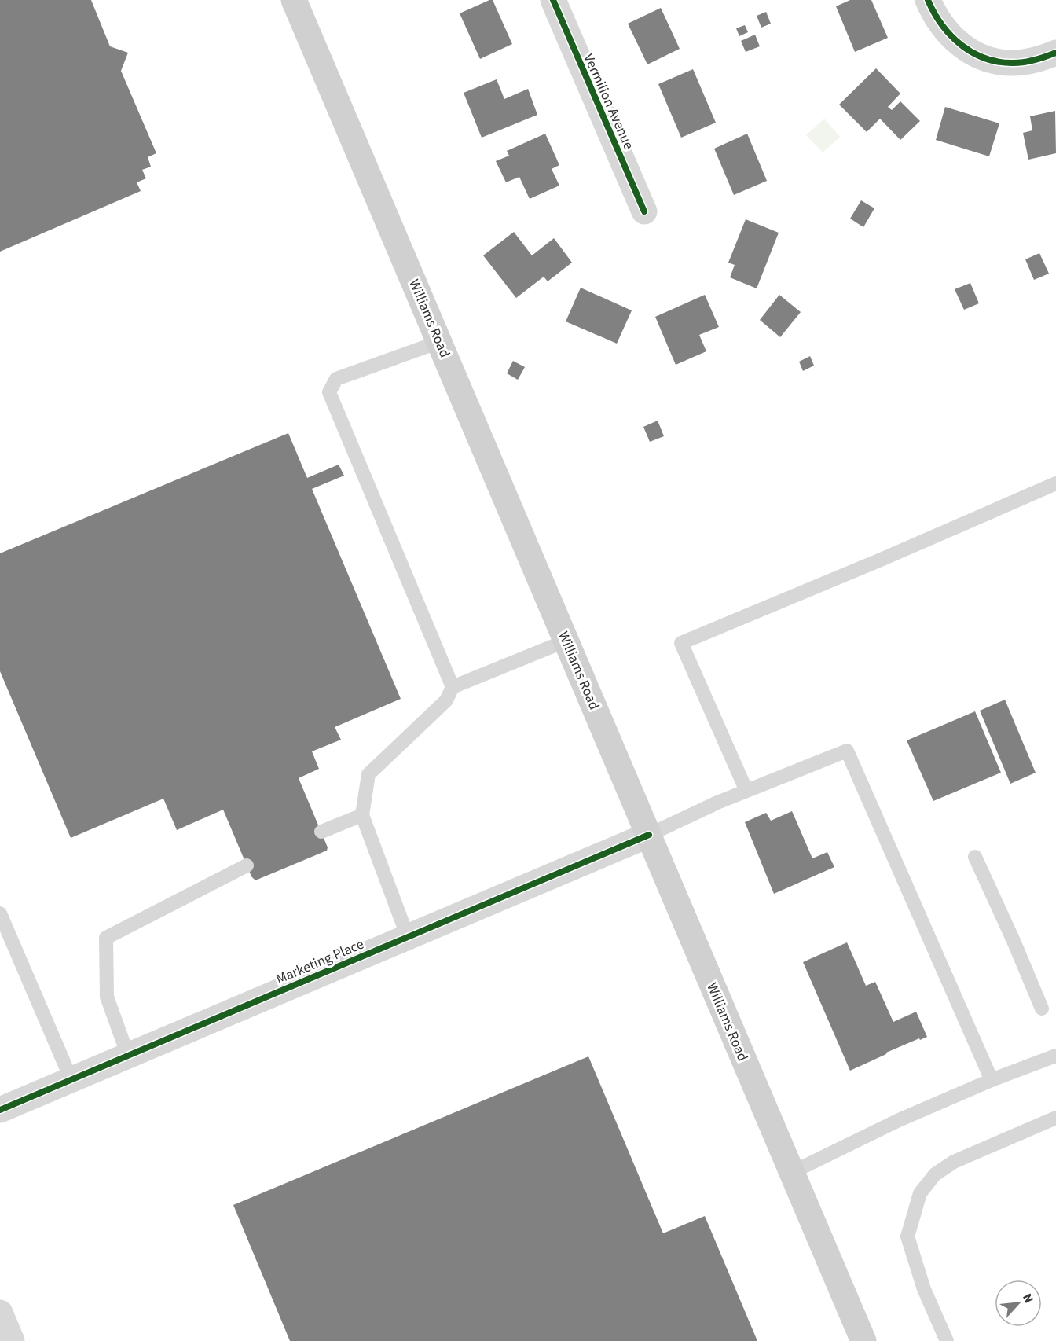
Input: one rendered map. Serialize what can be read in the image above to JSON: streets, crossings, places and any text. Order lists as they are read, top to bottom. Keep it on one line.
{"streets":{"main road":["Williams Road"],"street":["Vermilion Avenue","Marketing Place"]},"crossings":[["Williams Road","Marketing Place"]],"north":"top right"}
